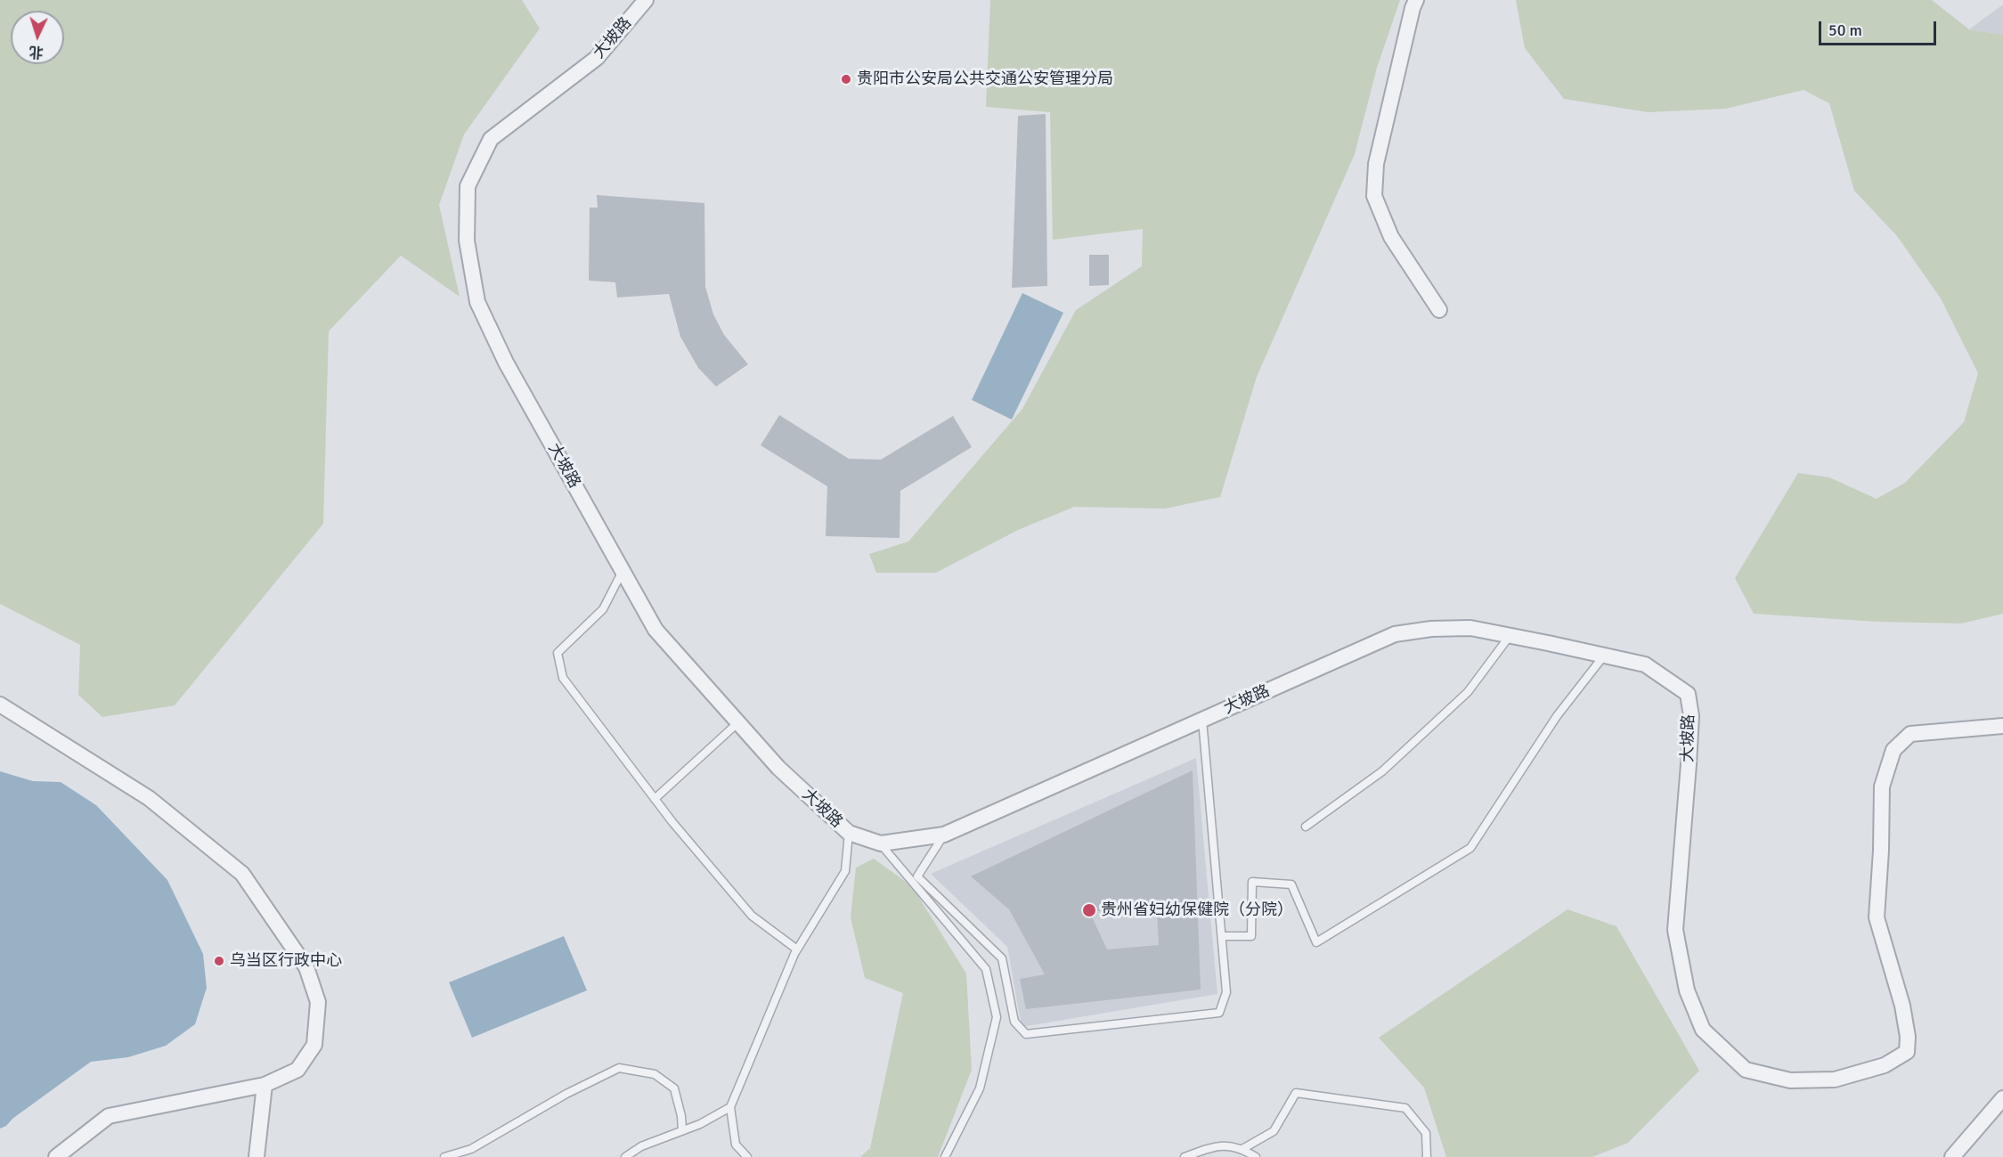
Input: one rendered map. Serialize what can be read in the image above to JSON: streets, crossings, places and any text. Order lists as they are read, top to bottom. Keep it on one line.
{"streets":{"street":["大坡路"]},"places":["贵阳市公安局公共交通公安管理分局","贵州省妇幼保健院（分院）","乌当区行政中心"],"scale_bar":"50 m","north":"bottom"}
